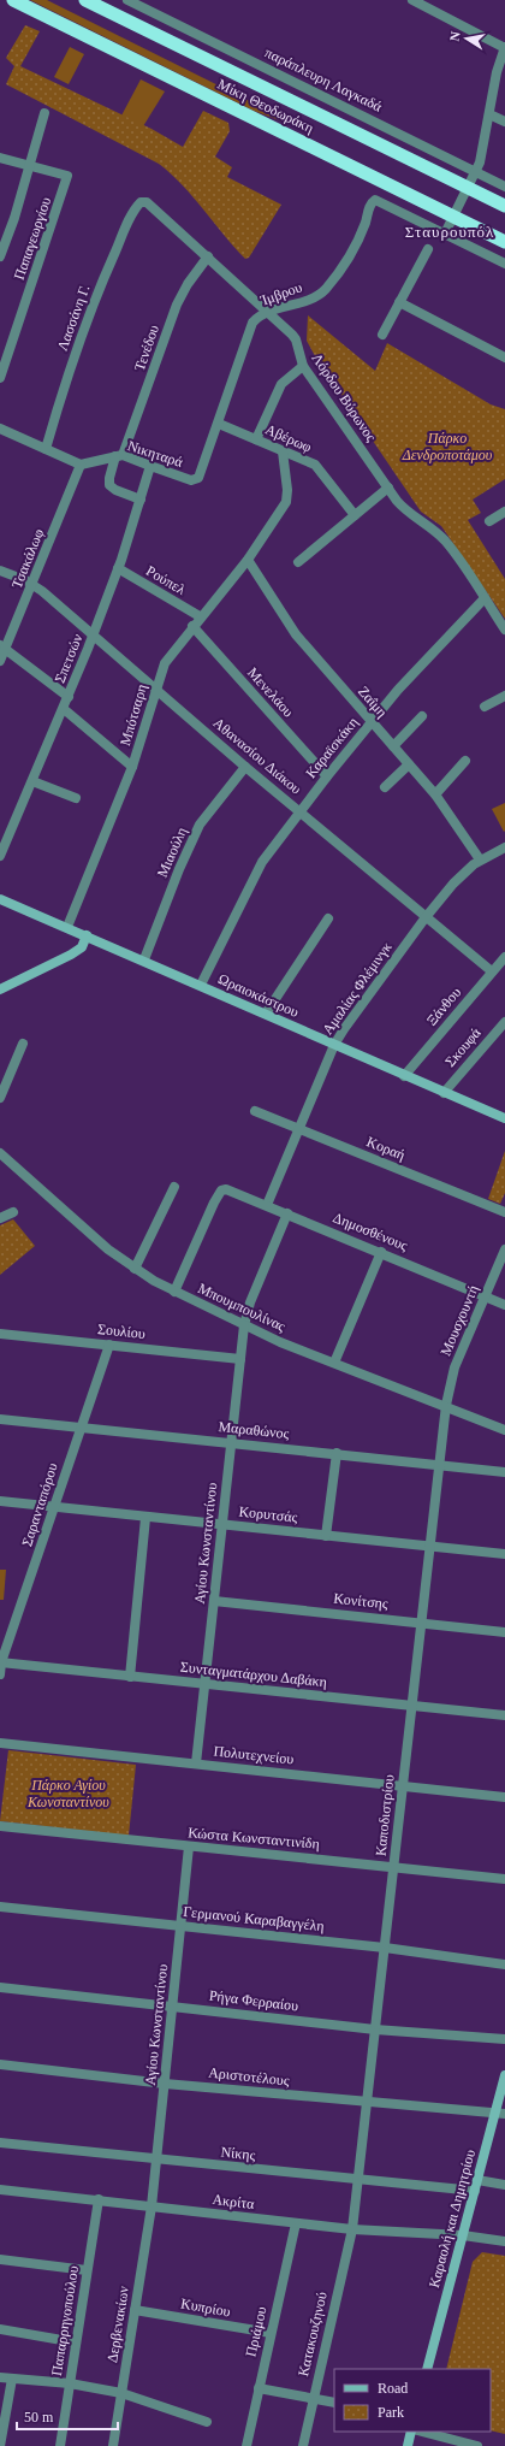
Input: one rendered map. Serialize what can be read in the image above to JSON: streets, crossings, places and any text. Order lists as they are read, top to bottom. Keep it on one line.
{"streets":{"highway":["Μίκη Θεοδωράκη"],"main road":["Ωραιοκάστρου","Καραολή και Δημητρίου"],"street":["παράπλευρη Λαγκαδά","Παπαγεωργίου","Ίμβρου","Λασσάνη Γ.","Τενέδου","Λόρδου Βύρωνος","Αβέρωφ","Νικηταρά","Τσακάλωφ","Ρούπελ","Σπετσών","Μενελάου","Ζαΐμη","Μπότσαρη","Καραϊσκάκη","Αθανασίου Διάκου","Μιαούλη","Αμαλίας Φλέμινγκ","Ξάνθου","Σκουφά","Κοραή","Δημοσθένους","Μπουμπουλίνας","Μουσχουντή","Σουλίου","Μαραθώνος","Σαρανταπόρου","Κορυτσάς","Αγίου Κωνσταντίνου","Κονίτσης","Συνταγματάρχου Δαβάκη","Πολυτεχνείου","Καποδιστρίου","Κώστα Κωνσταντινίδη","Γερμανού Καραβαγγέλη","Ρήγα Φερραίου","Αριστοτέλους","Νίκης","Ακρίτα","Κυπρίου","Παπαρρηγοπούλου","Δερβενακίων","Πριάμου","Κατακουζηνού"]},"crossings":[["Ίμβρου","Λόρδου Βύρωνος"],["Ίμβρου","Αβέρωφ"],["Ίμβρου","Νικηταρά"],["Λασσάνη Γ.","Λόρδου Βύρωνος"],["Τενέδου","Λόρδου Βύρωνος"],["Τενέδου","Νικηταρά"],["Τενέδου","Σπετσών"],["Λόρδου Βύρωνος","Καραϊσκάκη"],["Αβέρωφ","Μπότσαρη"],["Νικηταρά","Τσακάλωφ"],["Νικηταρά","Σπετσών"],["Τσακάλωφ","Αθανασίου Διάκου"],["Ρούπελ","Σπετσών"],["Ρούπελ","Μπότσαρη"],["Σπετσών","Αθανασίου Διάκου"],["Μενελάου","Μπότσαρη"],["Μενελάου","Καραϊσκάκη"],["Ζαΐμη","Μπότσαρη"],["Ζαΐμη","Καραϊσκάκη"],["Ζαΐμη","Αμαλίας Φλέμινγκ"],["Μπότσαρη","Αθανασίου Διάκου"],["Μπότσαρη","Ωραιοκάστρου"],["Καραϊσκάκη","Αθανασίου Διάκου"],["Καραϊσκάκη","Ωραιοκάστρου"],["Αθανασίου Διάκου","Μιαούλη"],["Αθανασίου Διάκου","Αμαλίας Φλέμινγκ"],["Αθανασίου Διάκου","Ξάνθου"],["Μιαούλη","Ωραιοκάστρου"],["Αμαλίας Φλέμινγκ","Ωραιοκάστρου"],["Αμαλίας Φλέμινγκ","Κοραή"],["Αμαλίας Φλέμινγκ","Δημοσθένους"],["Ωραιοκάστρου","Ξάνθου"],["Ωραιοκάστρου","Σκουφά"],["Δημοσθένους","Μπουμπουλίνας"],["Δημοσθένους","Μουσχουντή"],["Μπουμπουλίνας","Μουσχουντή"],["Μπουμπουλίνας","Αγίου Κωνσταντίνου"],["Μπουμπουλίνας","Καποδιστρίου"],["Μουσχουντή","Καποδιστρίου"],["Σουλίου","Σαρανταπόρου"],["Σουλίου","Αγίου Κωνσταντίνου"],["Μαραθώνος","Σαρανταπόρου"],["Μαραθώνος","Αγίου Κωνσταντίνου"],["Μαραθώνος","Καποδιστρίου"],["Σαρανταπόρου","Κορυτσάς"],["Σαρανταπόρου","Συνταγματάρχου Δαβάκη"],["Κορυτσάς","Αγίου Κωνσταντίνου"],["Κορυτσάς","Καποδιστρίου"],["Αγίου Κωνσταντίνου","Κονίτσης"],["Αγίου Κωνσταντίνου","Συνταγματάρχου Δαβάκη"],["Αγίου Κωνσταντίνου","Πολυτεχνείου"],["Αγίου Κωνσταντίνου","Κώστα Κωνσταντινίδη"],["Αγίου Κωνσταντίνου","Γερμανού Καραβαγγέλη"],["Αγίου Κωνσταντίνου","Ρήγα Φερραίου"],["Αγίου Κωνσταντίνου","Αριστοτέλους"],["Αγίου Κωνσταντίνου","Νίκης"],["Αγίου Κωνσταντίνου","Ακρίτα"],["Αγίου Κωνσταντίνου","Δερβενακίων"],["Κονίτσης","Καποδιστρίου"],["Συνταγματάρχου Δαβάκη","Καποδιστρίου"],["Πολυτεχνείου","Καποδιστρίου"],["Καποδιστρίου","Κώστα Κωνσταντινίδη"],["Καποδιστρίου","Γερμανού Καραβαγγέλη"],["Καποδιστρίου","Ρήγα Φερραίου"],["Καποδιστρίου","Αριστοτέλους"],["Καποδιστρίου","Νίκης"],["Καποδιστρίου","Ακρίτα"],["Καποδιστρίου","Κατακουζηνού"],["Αριστοτέλους","Καραολή και Δημητρίου"],["Νίκης","Καραολή και Δημητρίου"],["Ακρίτα","Καραολή και Δημητρίου"],["Ακρίτα","Παπαρρηγοπούλου"],["Ακρίτα","Δερβενακίων"],["Ακρίτα","Πριάμου"],["Ακρίτα","Κατακουζηνού"],["Κυπρίου","Δερβενακίων"],["Κυπρίου","Πριάμου"]],"districts":["Σταυρουπόλ"],"parks":["Πάρκο Δενδροποτάμου","Πάρκο Αγίου Κωνσταντίνου"],"legend":["Road","Park"],"scale_bar":"50 m","north":"left"}
